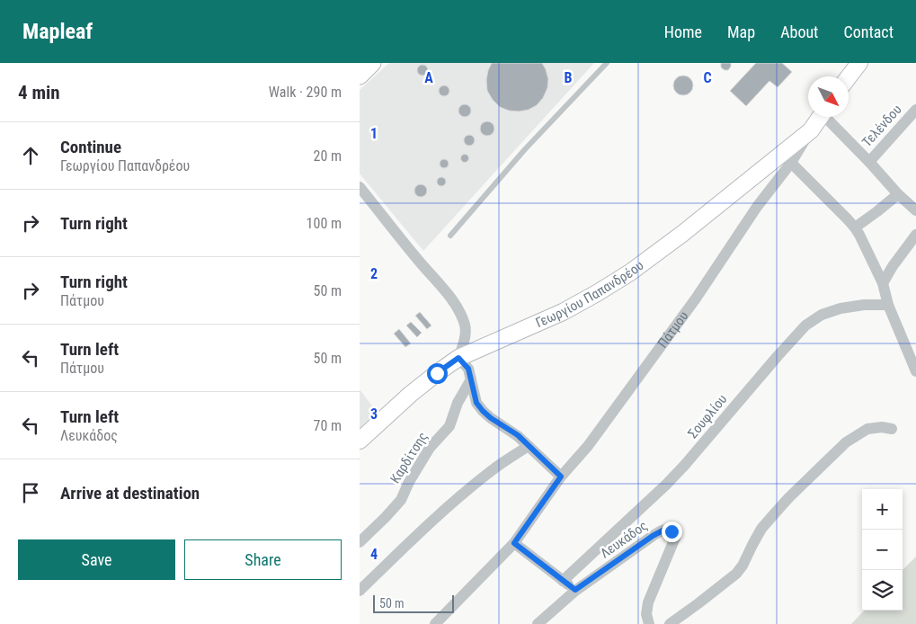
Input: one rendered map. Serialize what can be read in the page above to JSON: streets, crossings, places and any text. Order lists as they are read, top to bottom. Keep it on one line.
{"streets":{"street":["Τελένδου","Γεωργίου Παπανδρέου","Πάτμου","Σουφλίου","Καρδίτσης","Λευκάδος"]},"crossings":[["Γεωργίου Παπανδρέου","Πάτμου"]],"scale_bar":"50 m","north":"bottom right","page":{"header":"Mapleaf","nav":["Home","Map","About","Contact"],"heading":["4 min","Walk · 290 m"],"list":[["Continue","Γεωργίου Παπανδρέου","20 m"],["Turn right","100 m"],["Turn right","Πάτμου","50 m"],["Turn left","Πάτμου","50 m"],["Turn left","Λευκάδος","70 m"],"Arrive at destination"],"map_buttons":["+","−"],"buttons":["Save","Share"],"scale":"50 m"},"grid":{"columns":["A","B","C"],"rows":["1","2","3","4"]}}
